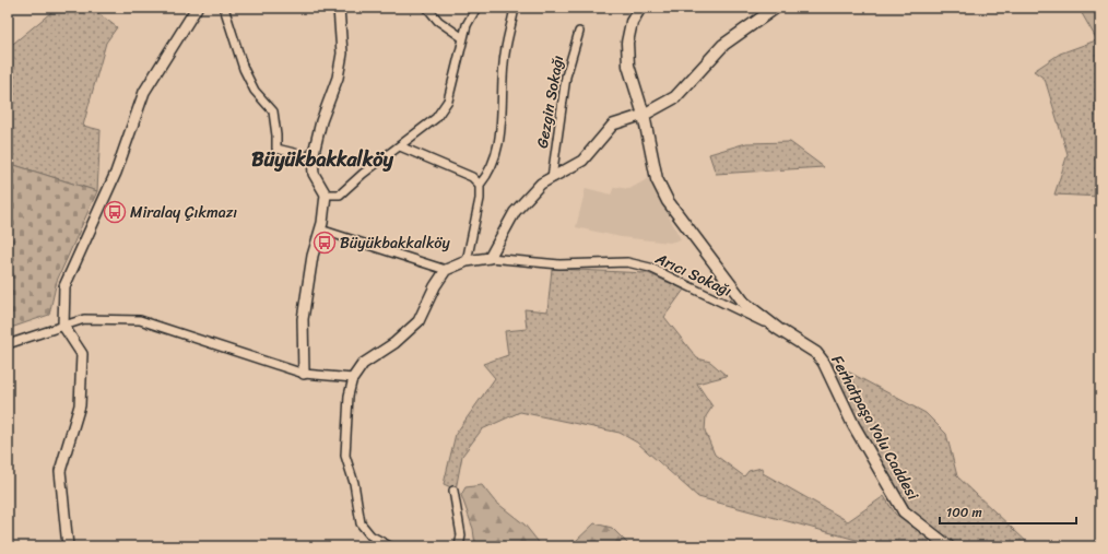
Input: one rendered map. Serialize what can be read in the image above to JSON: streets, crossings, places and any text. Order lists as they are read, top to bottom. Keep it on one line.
{"streets":{"main road":["Ferhatpaşa Yolu Caddesi"],"street":["Gezgin Sokağı","Arıcı Sokağı"]},"crossings":[["Arıcı Sokağı","Ferhatpaşa Yolu Caddesi"]],"districts":["Büyükbakkalköy"],"places":{"bus stop":["Miralay Çıkmazı","Büyükbakkalköy"]},"scale_bar":"100 m"}
